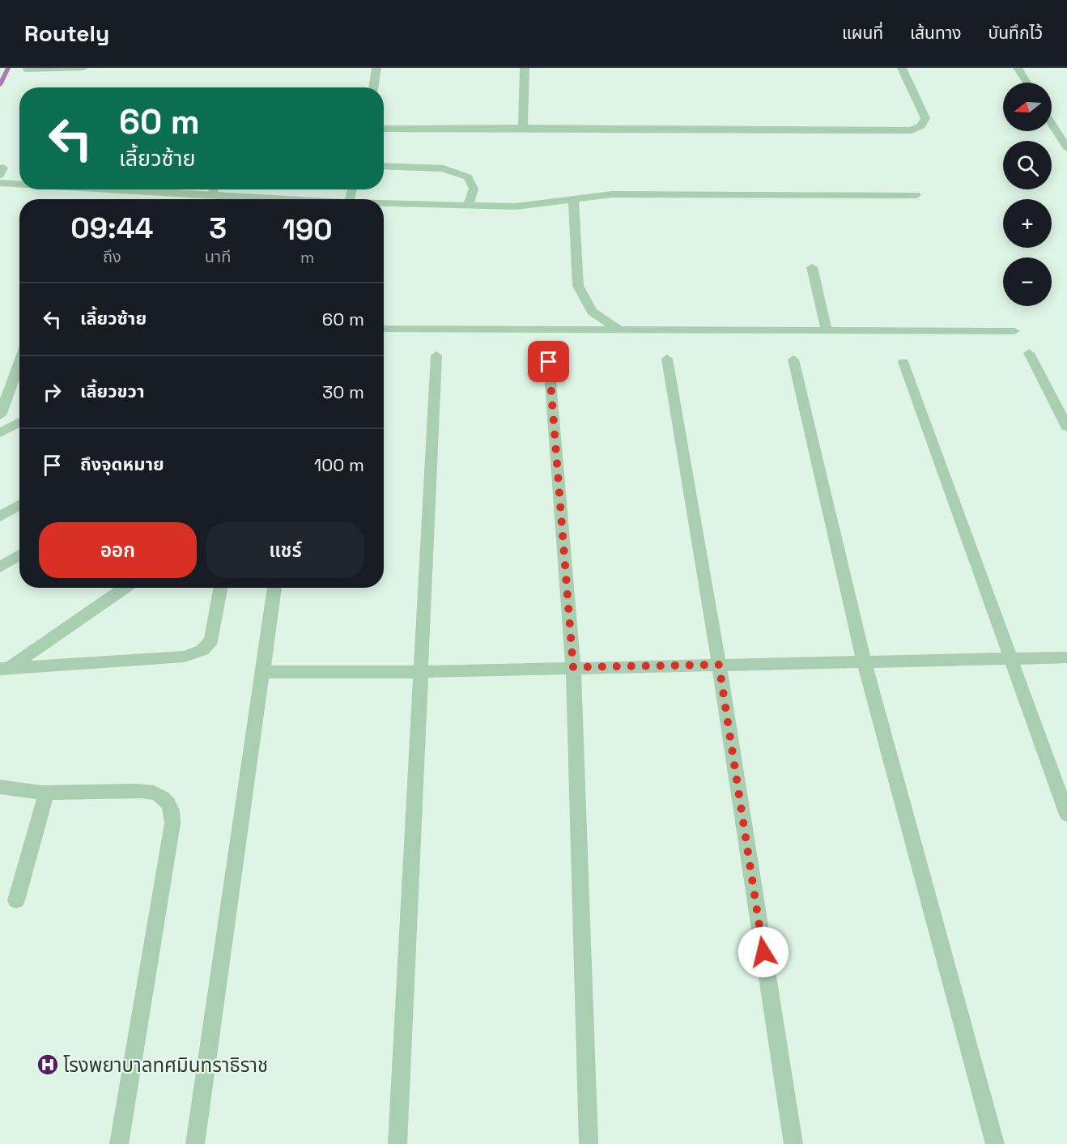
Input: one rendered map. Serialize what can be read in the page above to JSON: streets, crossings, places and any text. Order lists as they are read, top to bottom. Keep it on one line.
{"places":{"hospital":["โรงพยาบาลทศมินทราธิราช"]},"north":"left","page":{"header":"Routely","nav":["แผนที่","เส้นทาง","บันทึกไว้"],"map_buttons":["+","−"],"turn":["60 m","เลี้ยวซ้าย"],"eta":["09:44","ถึง","3","นาที","190","m"],"list":[{"name":"เลี้ยวซ้าย","value":"60 m"},{"name":"เลี้ยวขวา","value":"30 m"},{"name":"ถึงจุดหมาย","value":"100 m"}],"buttons":["ออก","แชร์"]}}
